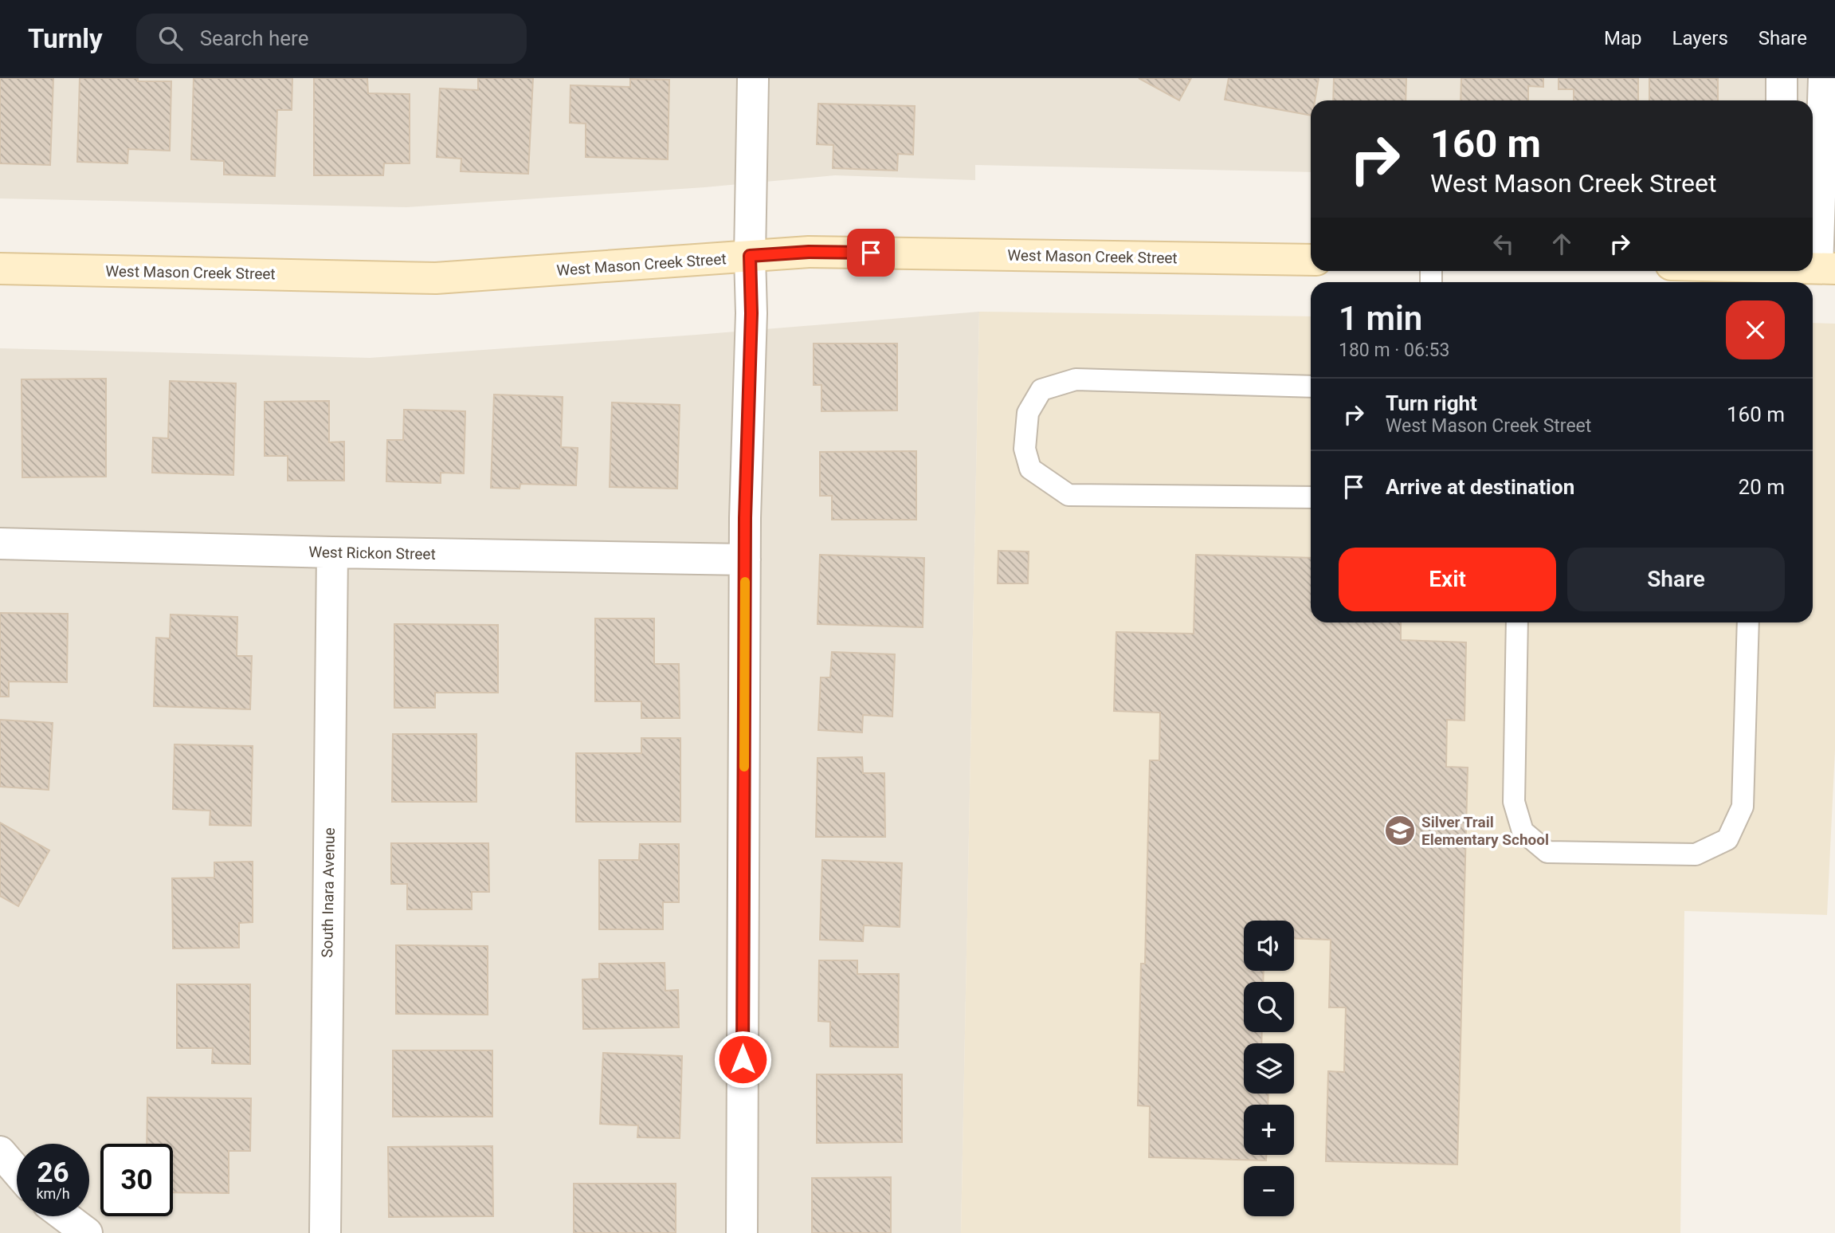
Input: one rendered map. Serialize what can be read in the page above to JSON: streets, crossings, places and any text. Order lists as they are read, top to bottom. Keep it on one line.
{"streets":{"street":["West Mason Creek Street","West Rickon Street","South Inara Avenue"]},"crossings":[["West Rickon Street","South Inara Avenue"]],"places":{"school or university":["Silver Trail Elementary School"]},"page":{"header":"Turnly","search":"Search here","nav":["Map","Layers","Share"],"turn":["160 m","West Mason Creek Street"],"heading":["1 min","180 m · 06:53"],"list":[{"name":"Turn right","note":"West Mason Creek Street","value":"160 m"},{"name":"Arrive at destination","value":"20 m"}],"buttons":["Exit","Share"],"map_buttons":["+","−"],"speed":"26 km/h","limit":"30"}}
